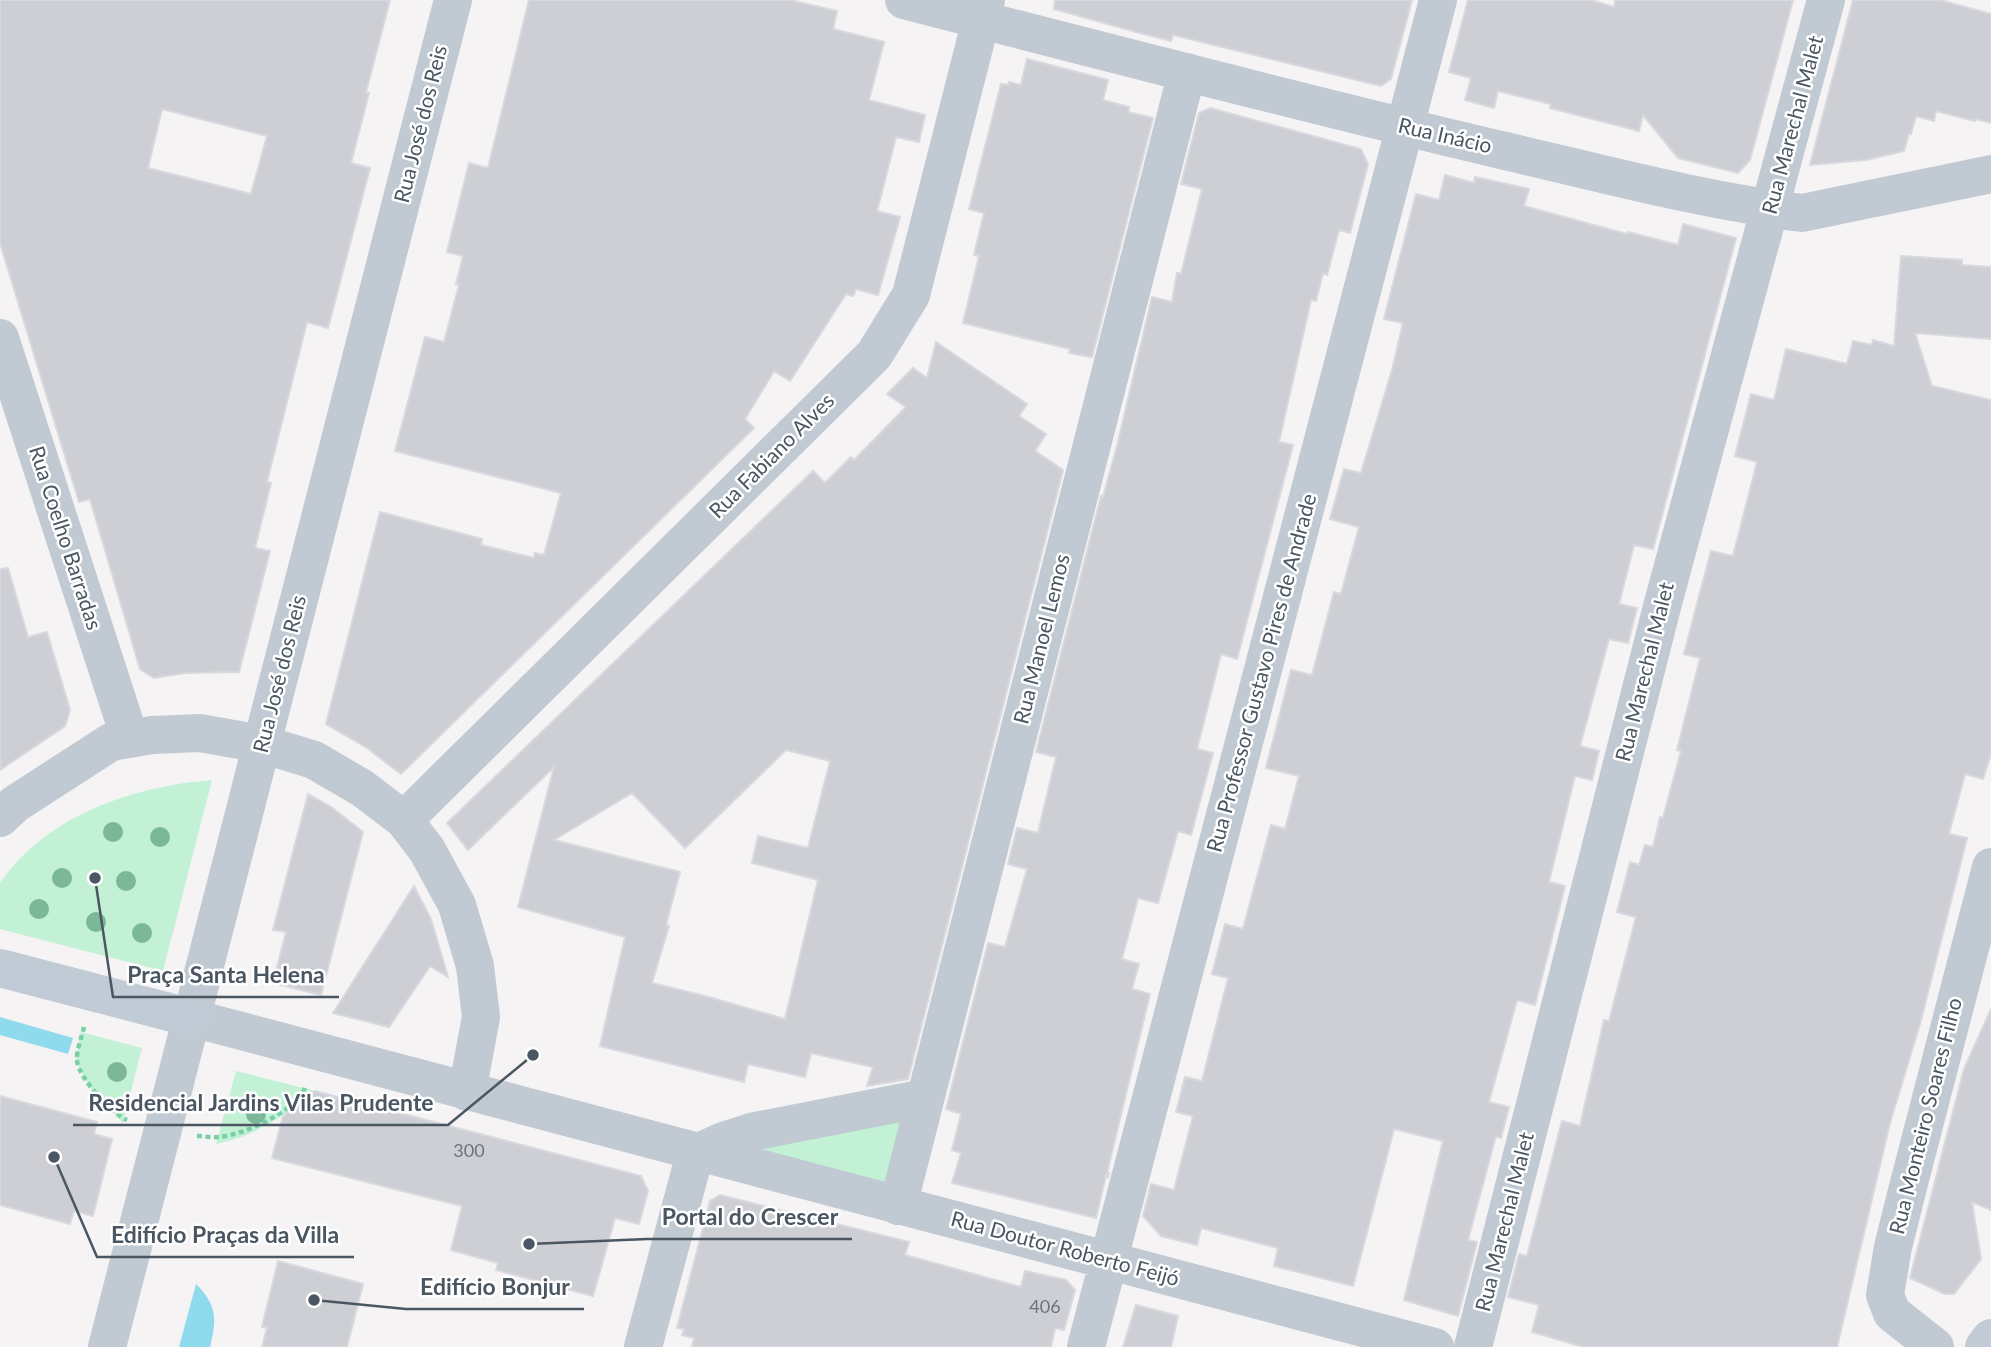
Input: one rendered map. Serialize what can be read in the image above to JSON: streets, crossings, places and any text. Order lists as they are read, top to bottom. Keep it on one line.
{"streets":{"street":["Rua José dos Reis","Rua Marechal Malet","Rua Inácio","Rua Fabiano Alves","Rua Coelho Barradas","Rua Manoel Lemos","Rua Professor Gustavo Pires de Andrade","Rua Monteiro Soares Filho","Rua Doutor Roberto Feijó"]},"crossings":[["Rua José dos Reis","Rua Doutor Roberto Feijó"],["Rua Marechal Malet","Rua Inácio"],["Rua Inácio","Rua Fabiano Alves"],["Rua Inácio","Rua Manoel Lemos"],["Rua Inácio","Rua Professor Gustavo Pires de Andrade"],["Rua Manoel Lemos","Rua Doutor Roberto Feijó"],["Rua Professor Gustavo Pires de Andrade","Rua Doutor Roberto Feijó"]],"places":["Praça Santa Helena","Residencial Jardins Vilas Prudente","Edifício Praças da Villa","Portal do Crescer","Edifício Bonjur"],"house_numbers":["300","406"]}
